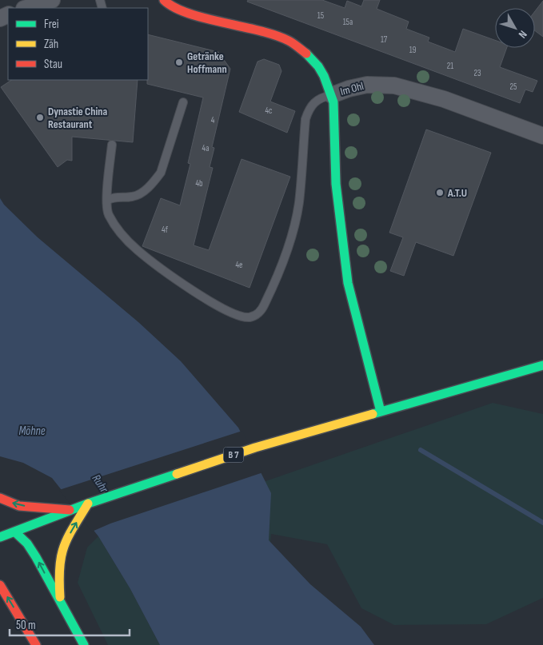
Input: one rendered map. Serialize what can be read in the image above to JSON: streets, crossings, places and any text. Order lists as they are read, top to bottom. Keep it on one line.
{"streets":{"main road":["Im Ohl","B 7"]},"water":["Möhne","Ruhr"],"places":["Getränke Hoffmann","Dynastie China Restaurant","A.T.U"],"house_numbers":["15","15a","17","19","21","23","25","4c","4","4a","4b","4f","4e"],"legend":["Frei","Zäh","Stau"],"scale_bar":"50 m","north":"bottom right"}
